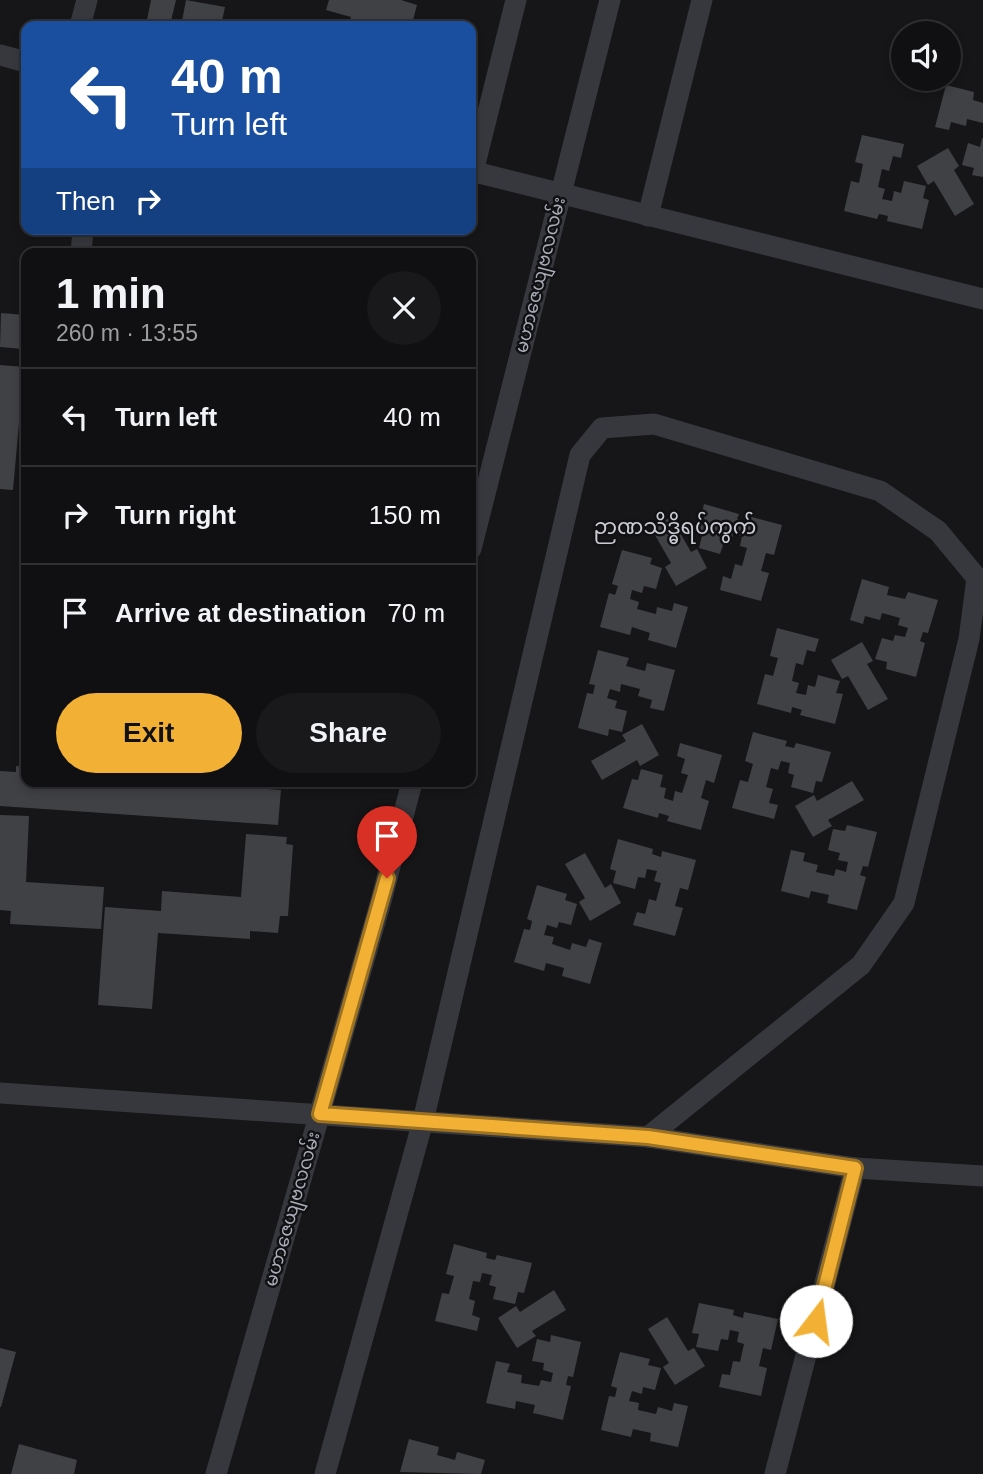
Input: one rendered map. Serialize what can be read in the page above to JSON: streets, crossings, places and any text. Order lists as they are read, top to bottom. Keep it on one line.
{"streets":{"street":["မဟာဇေယျဗလလမ်း"]},"districts":["ဉာဏသိဒ္ဓိရပ်ကွက်"],"page":{"turn":["40 m","Turn left"],"then":"Then","heading":["1 min","260 m · 13:55"],"list":[{"name":"Turn left","value":"40 m"},{"name":"Turn right","value":"150 m"},{"name":"Arrive at destination","value":"70 m"}],"buttons":["Exit","Share"]}}
